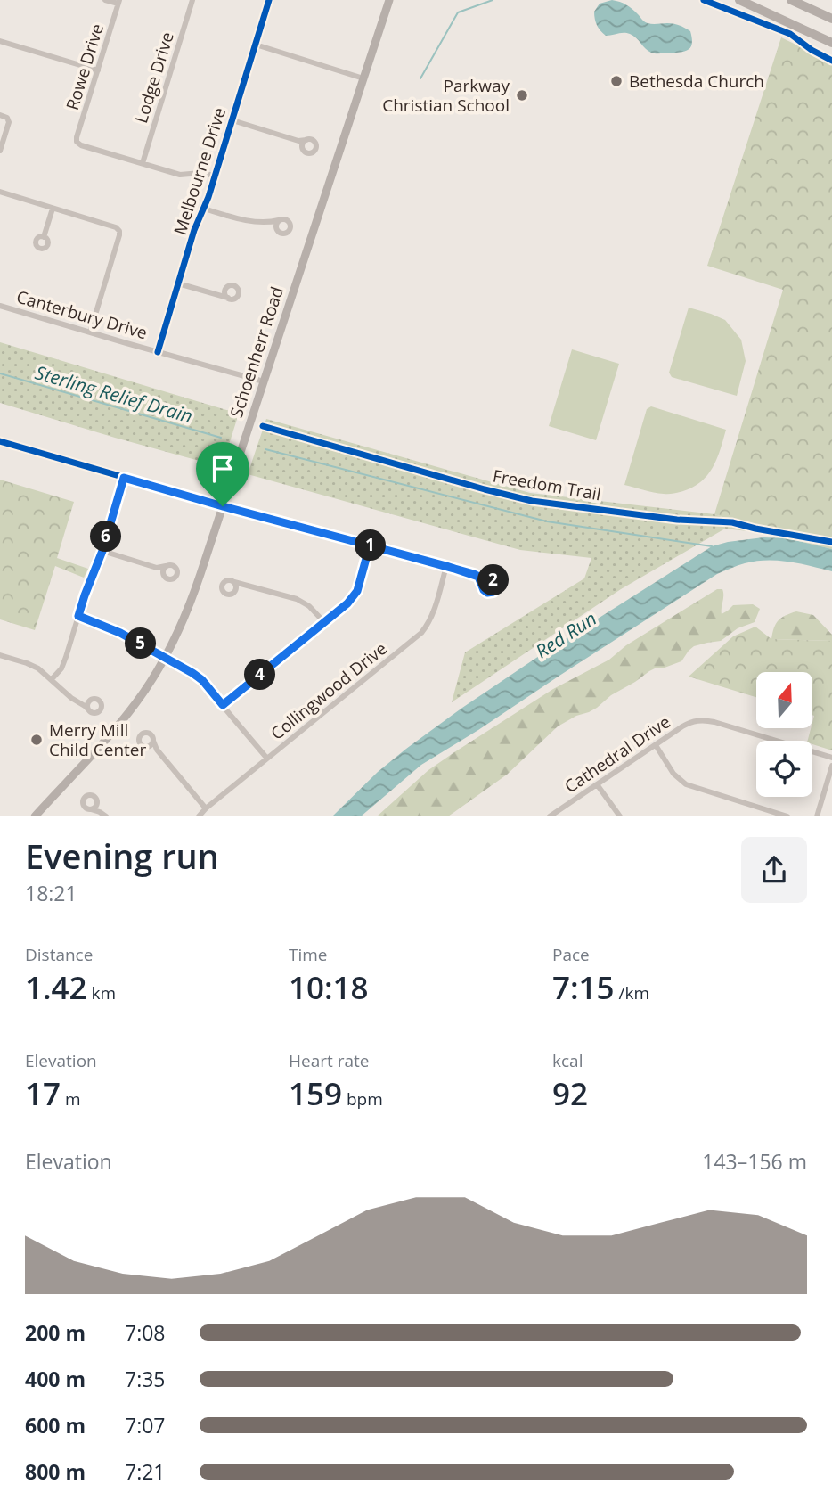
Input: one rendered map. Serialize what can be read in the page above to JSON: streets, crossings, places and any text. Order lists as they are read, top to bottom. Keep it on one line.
{"streets":{"main road":["Schoenherr Road"],"street":["Rowe Drive","Lodge Drive","Melbourne Drive","Canterbury Drive","Collingwood Drive","Cathedral Drive"],"cycle path":["Freedom Trail"]},"crossings":[["Rowe Drive","Lodge Drive"],["Melbourne Drive","Canterbury Drive"],["Canterbury Drive","Schoenherr Road"]],"water":["Sterling Relief Drain","Red Run"],"places":["Bethesda Church","Parkway Christian School","Merry Mill Child Center"],"north":"top","page":{"pins":["6","1","2","5","4"],"heading":["Evening run","18:21"],"stats":[["Distance","1.42 km"],["Time","10:18"],["Pace","7:15 /km"],["Elevation","17 m"],["Heart rate","159 bpm"],["kcal","92"]],"chart":["Elevation","143–156 m"],"list":[{"name":"200 m","note":"7:08"},{"name":"400 m","note":"7:35"},{"name":"600 m","note":"7:07"},{"name":"800 m","note":"7:21"}]}}
